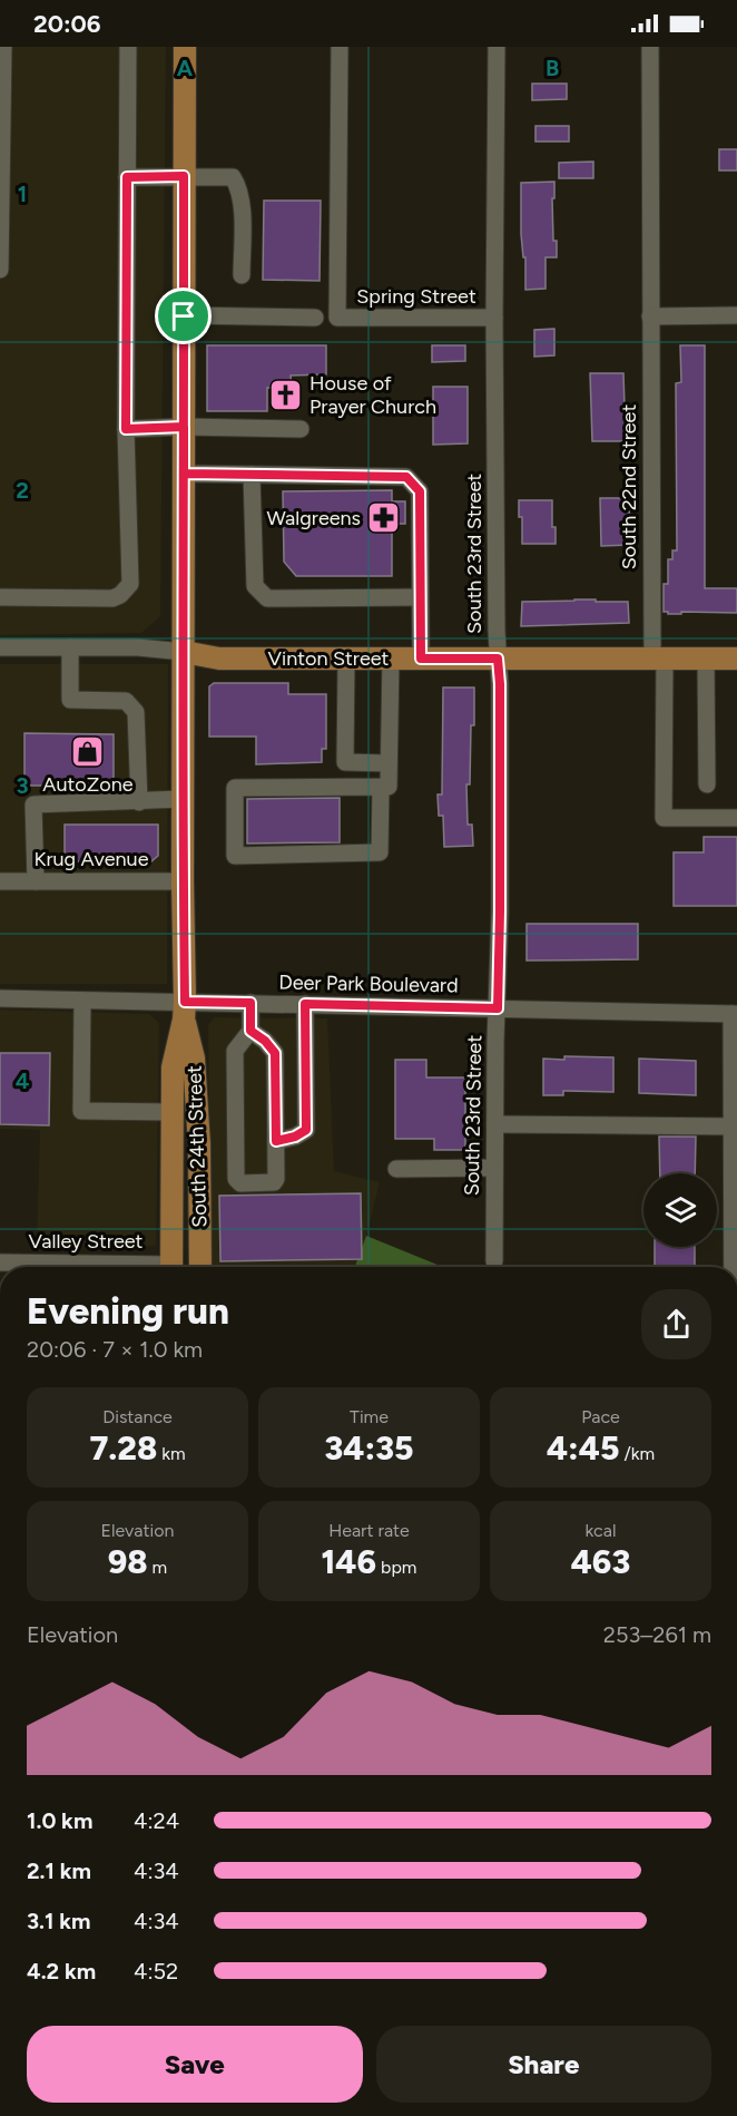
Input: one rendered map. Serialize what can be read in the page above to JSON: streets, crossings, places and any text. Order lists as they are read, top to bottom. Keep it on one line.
{"streets":{"main road":["Vinton Street","South 24th Street"],"street":["Spring Street","South 22nd Street","South 23rd Street","Krug Avenue","Deer Park Boulevard","Valley Street"]},"crossings":[["Spring Street","South 23rd Street"],["South 22nd Street","Vinton Street"],["South 23rd Street","Vinton Street"],["South 23rd Street","Deer Park Boulevard"],["Vinton Street","South 24th Street"],["Krug Avenue","South 24th Street"],["Deer Park Boulevard","South 24th Street"]],"places":{"church":["House of Prayer Church"],"pharmacy":["Walgreens"],"shop":["AutoZone"]},"page":{"status":"20:06","heading":["Evening run","20:06 · 7 × 1.0 km"],"stats":[["Distance","7.28 km"],["Time","34:35"],["Pace","4:45 /km"],["Elevation","98 m"],["Heart rate","146 bpm"],["kcal","463"]],"chart":["Elevation","253–261 m"],"list":[{"name":"1.0 km","note":"4:24"},{"name":"2.1 km","note":"4:34"},{"name":"3.1 km","note":"4:34"},{"name":"4.2 km","note":"4:52"}],"buttons":["Save","Share"]},"grid":{"columns":["A","B"],"rows":["1","2","3","4"]}}
